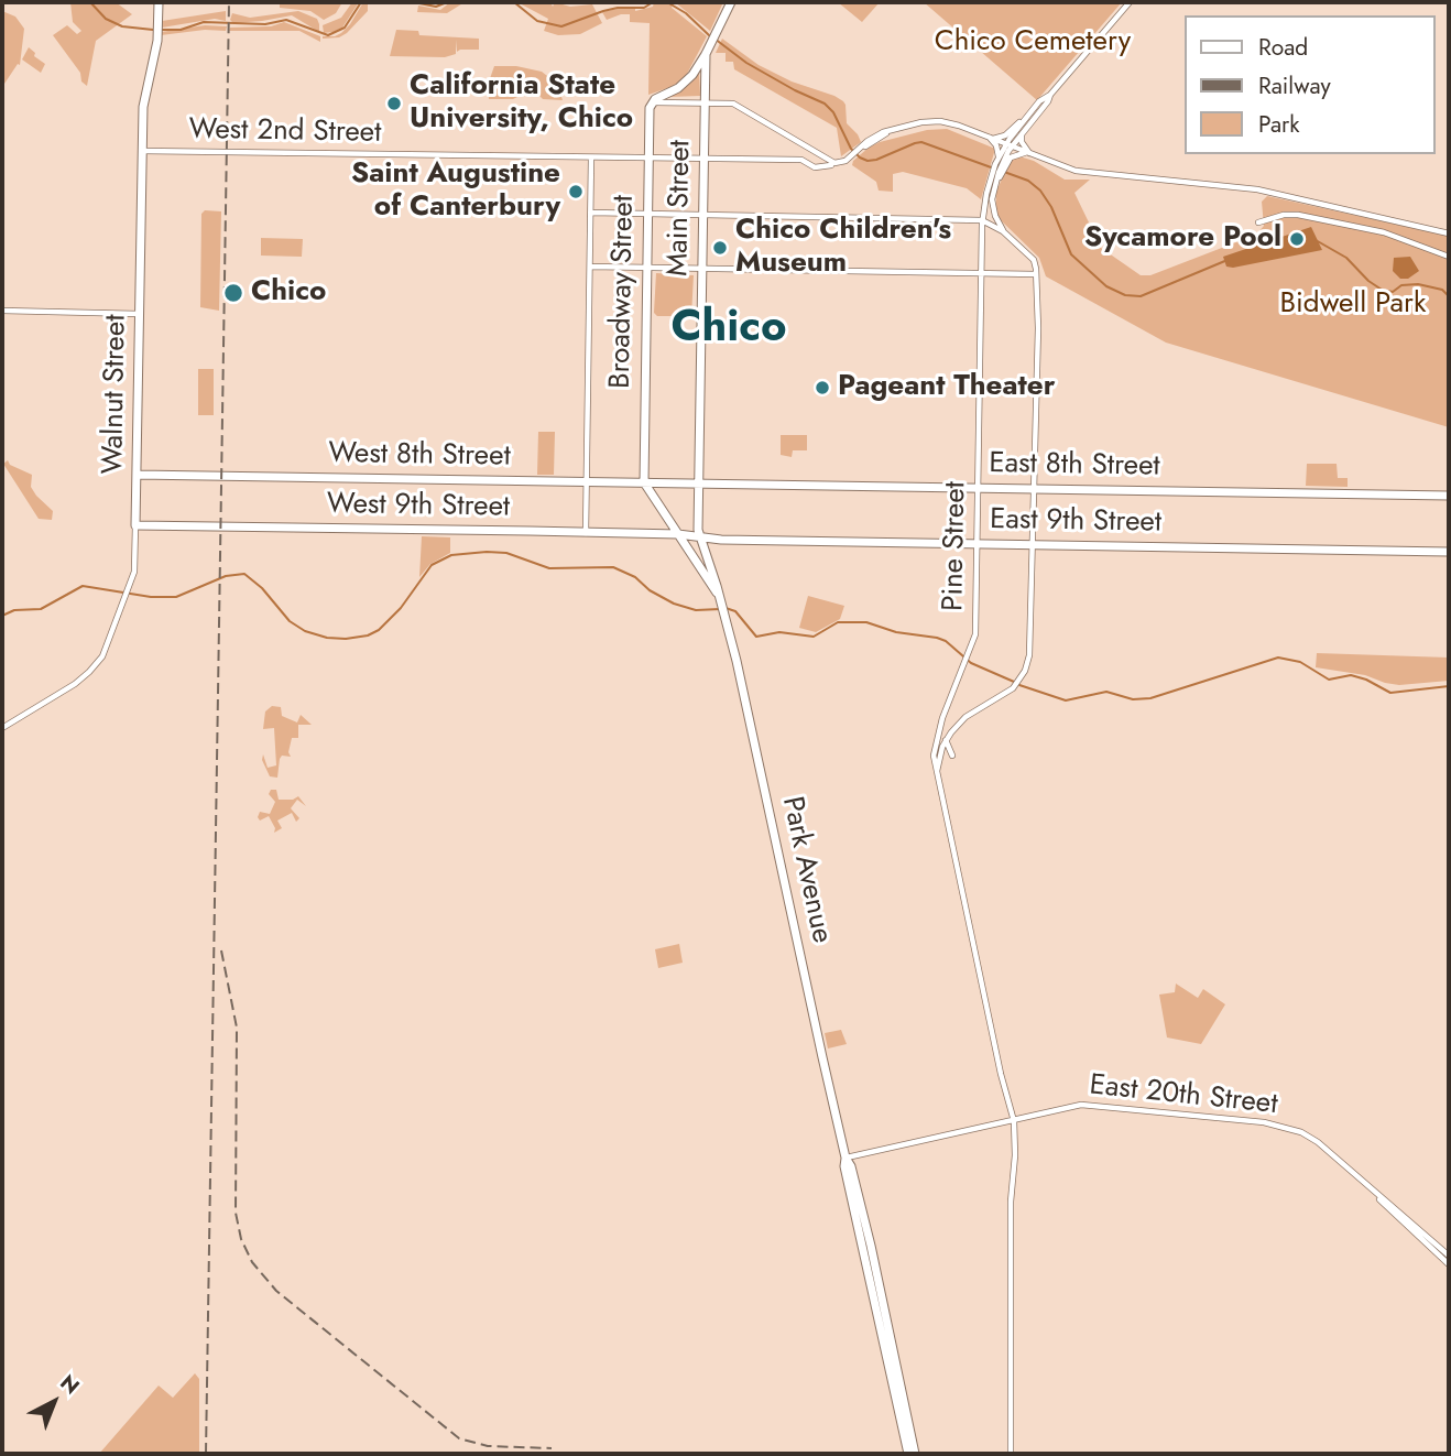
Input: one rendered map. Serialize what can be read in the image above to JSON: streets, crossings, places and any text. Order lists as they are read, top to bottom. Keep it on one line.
{"streets":{"main road":["Main Street","Broadway Street","Walnut Street","West 8th Street","East 8th Street","West 9th Street","East 9th Street","Park Avenue"],"street":["West 2nd Street","Pine Street","East 20th Street"]},"crossings":[["West 2nd Street","Main Street"],["West 2nd Street","Broadway Street"],["West 2nd Street","Walnut Street"],["Main Street","West 8th Street"],["Main Street","East 8th Street"],["Main Street","West 9th Street"],["Main Street","East 9th Street"],["Main Street","Park Avenue"],["Broadway Street","West 8th Street"],["Walnut Street","West 8th Street"],["Walnut Street","West 9th Street"],["West 8th Street","East 8th Street"],["East 8th Street","Pine Street"],["West 9th Street","East 9th Street"],["East 9th Street","Pine Street"],["Park Avenue","East 20th Street"]],"districts":["Chico"],"parks":["Chico Cemetery","Bidwell Park"],"places":["California State University, Chico","Saint Augustine of Canterbury","Sycamore Pool","Chico Children's Museum","Chico","Pageant Theater"],"legend":["Road","Railway","Park"],"north":"top right"}
